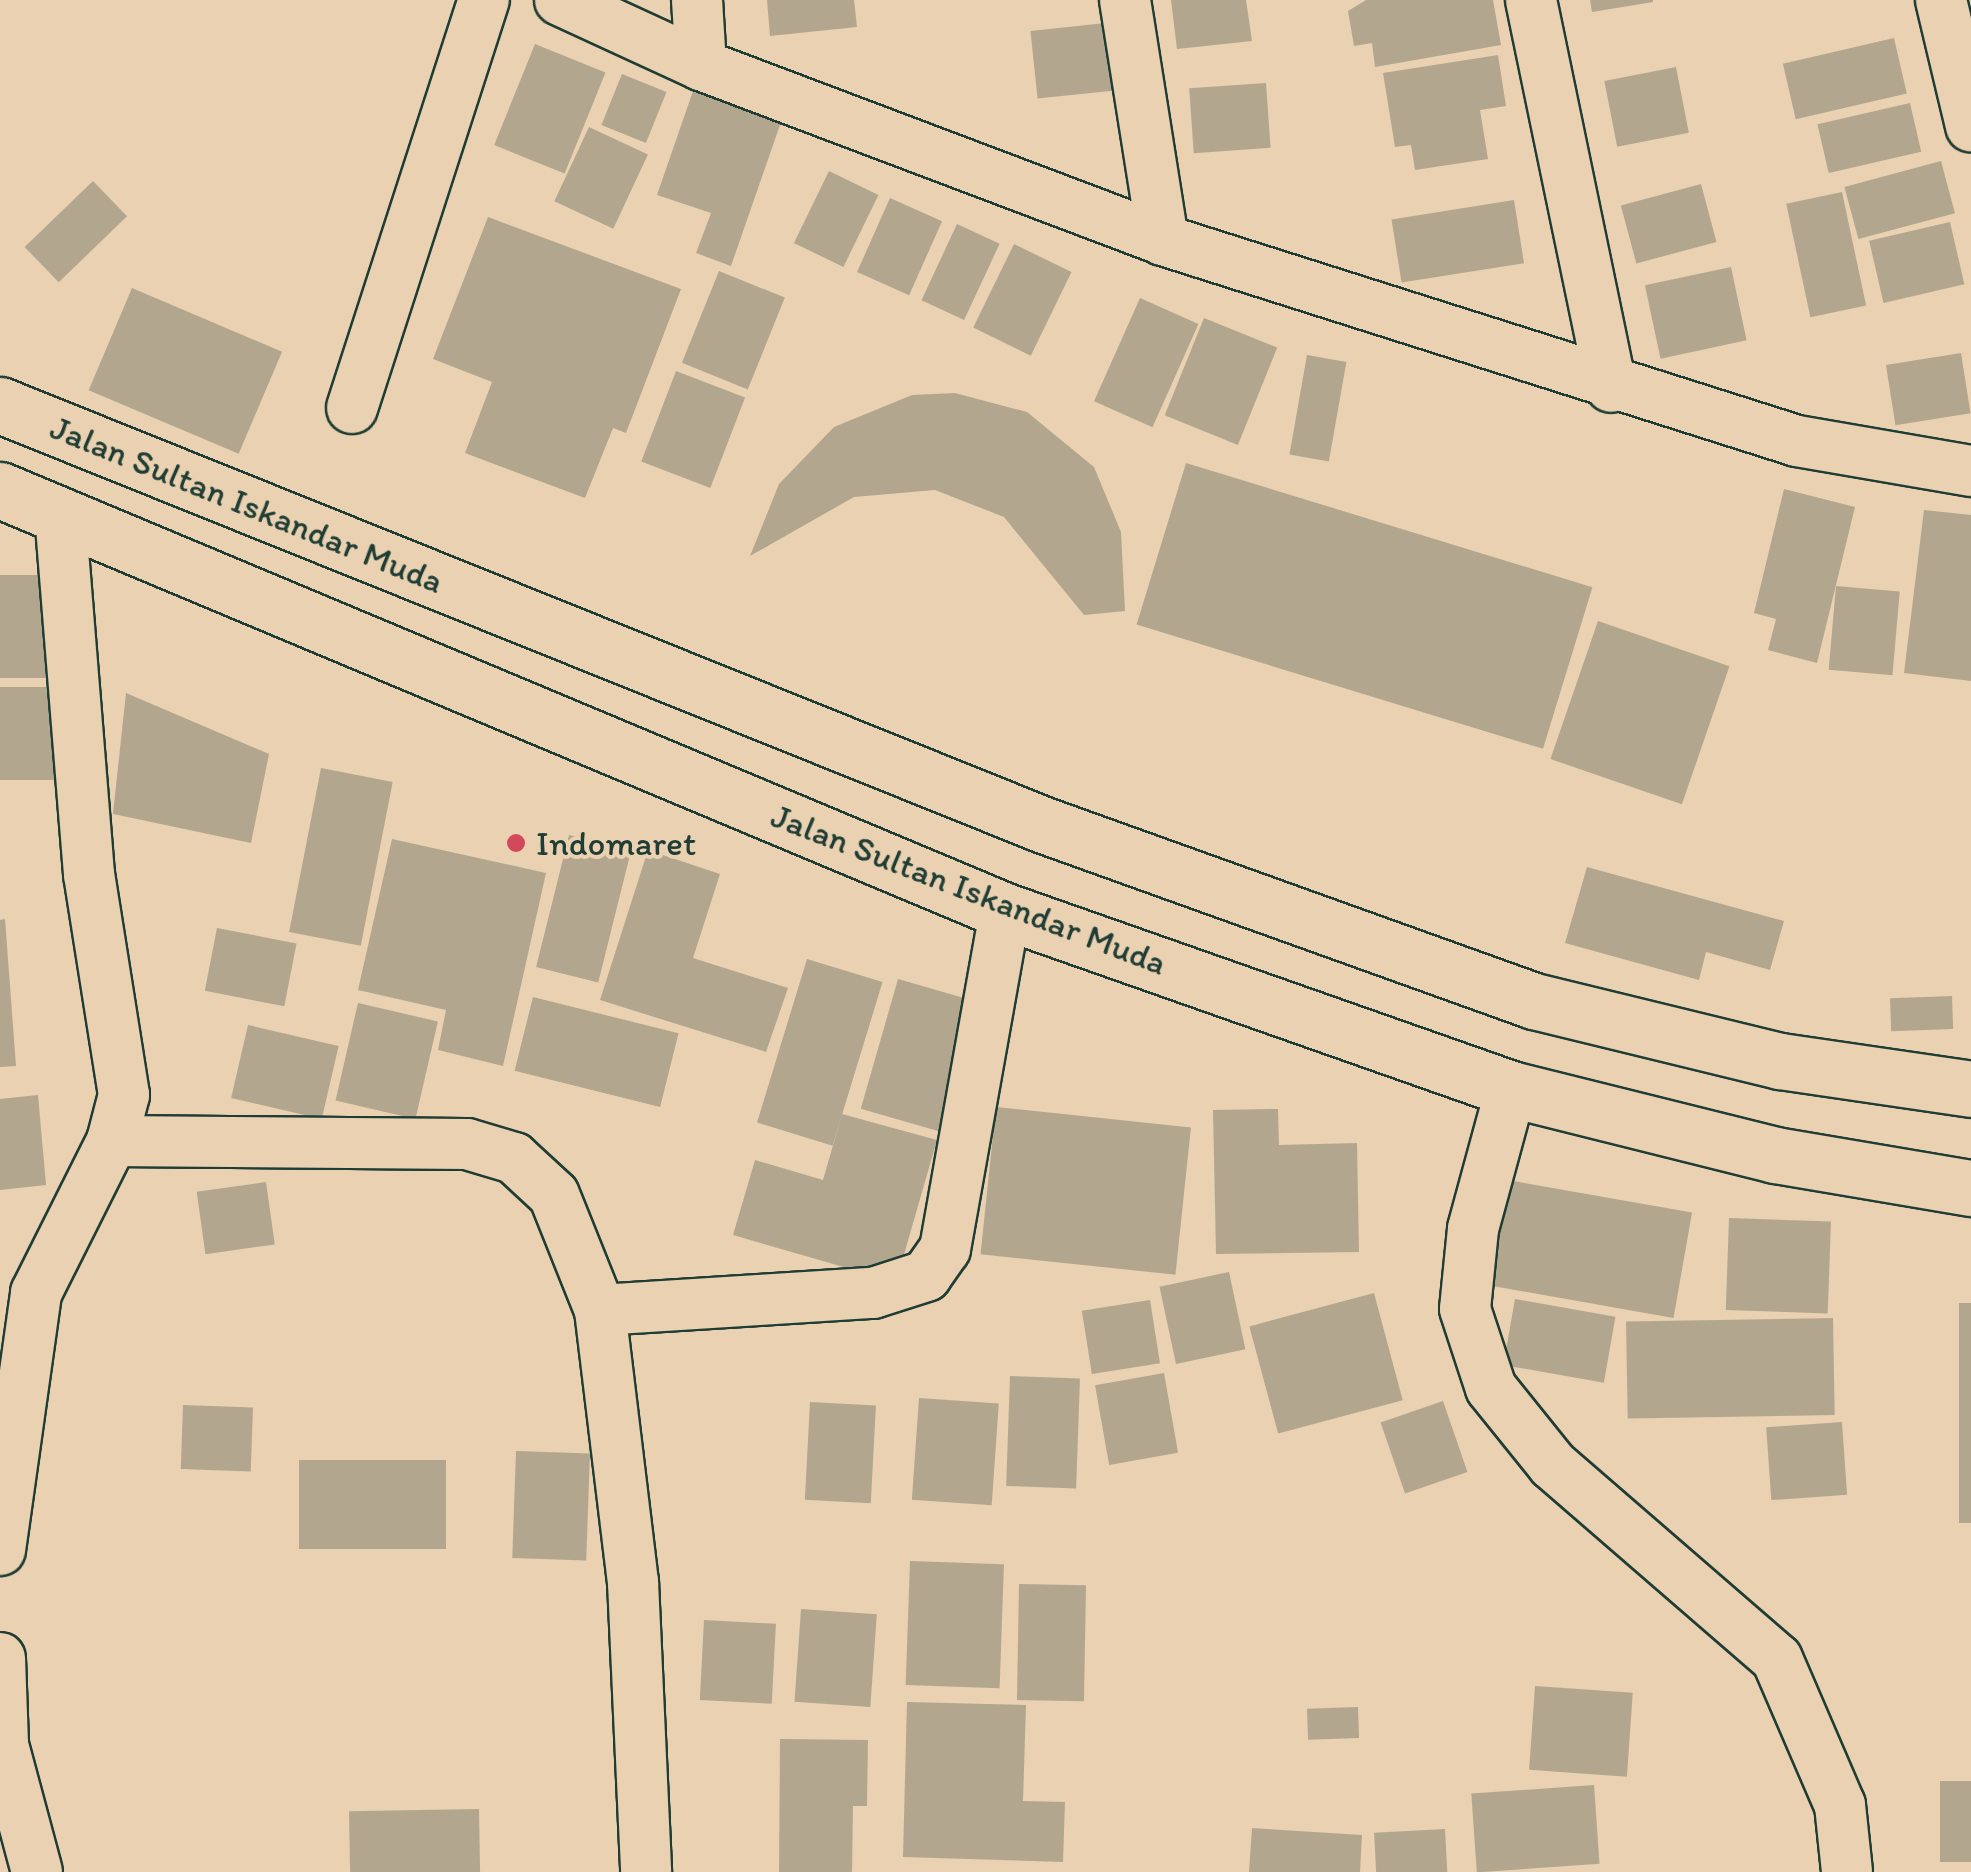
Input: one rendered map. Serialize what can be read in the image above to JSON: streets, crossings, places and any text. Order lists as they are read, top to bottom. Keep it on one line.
{"streets":{"highway":["Jalan Sultan Iskandar Muda"]},"places":["Indomaret"]}
